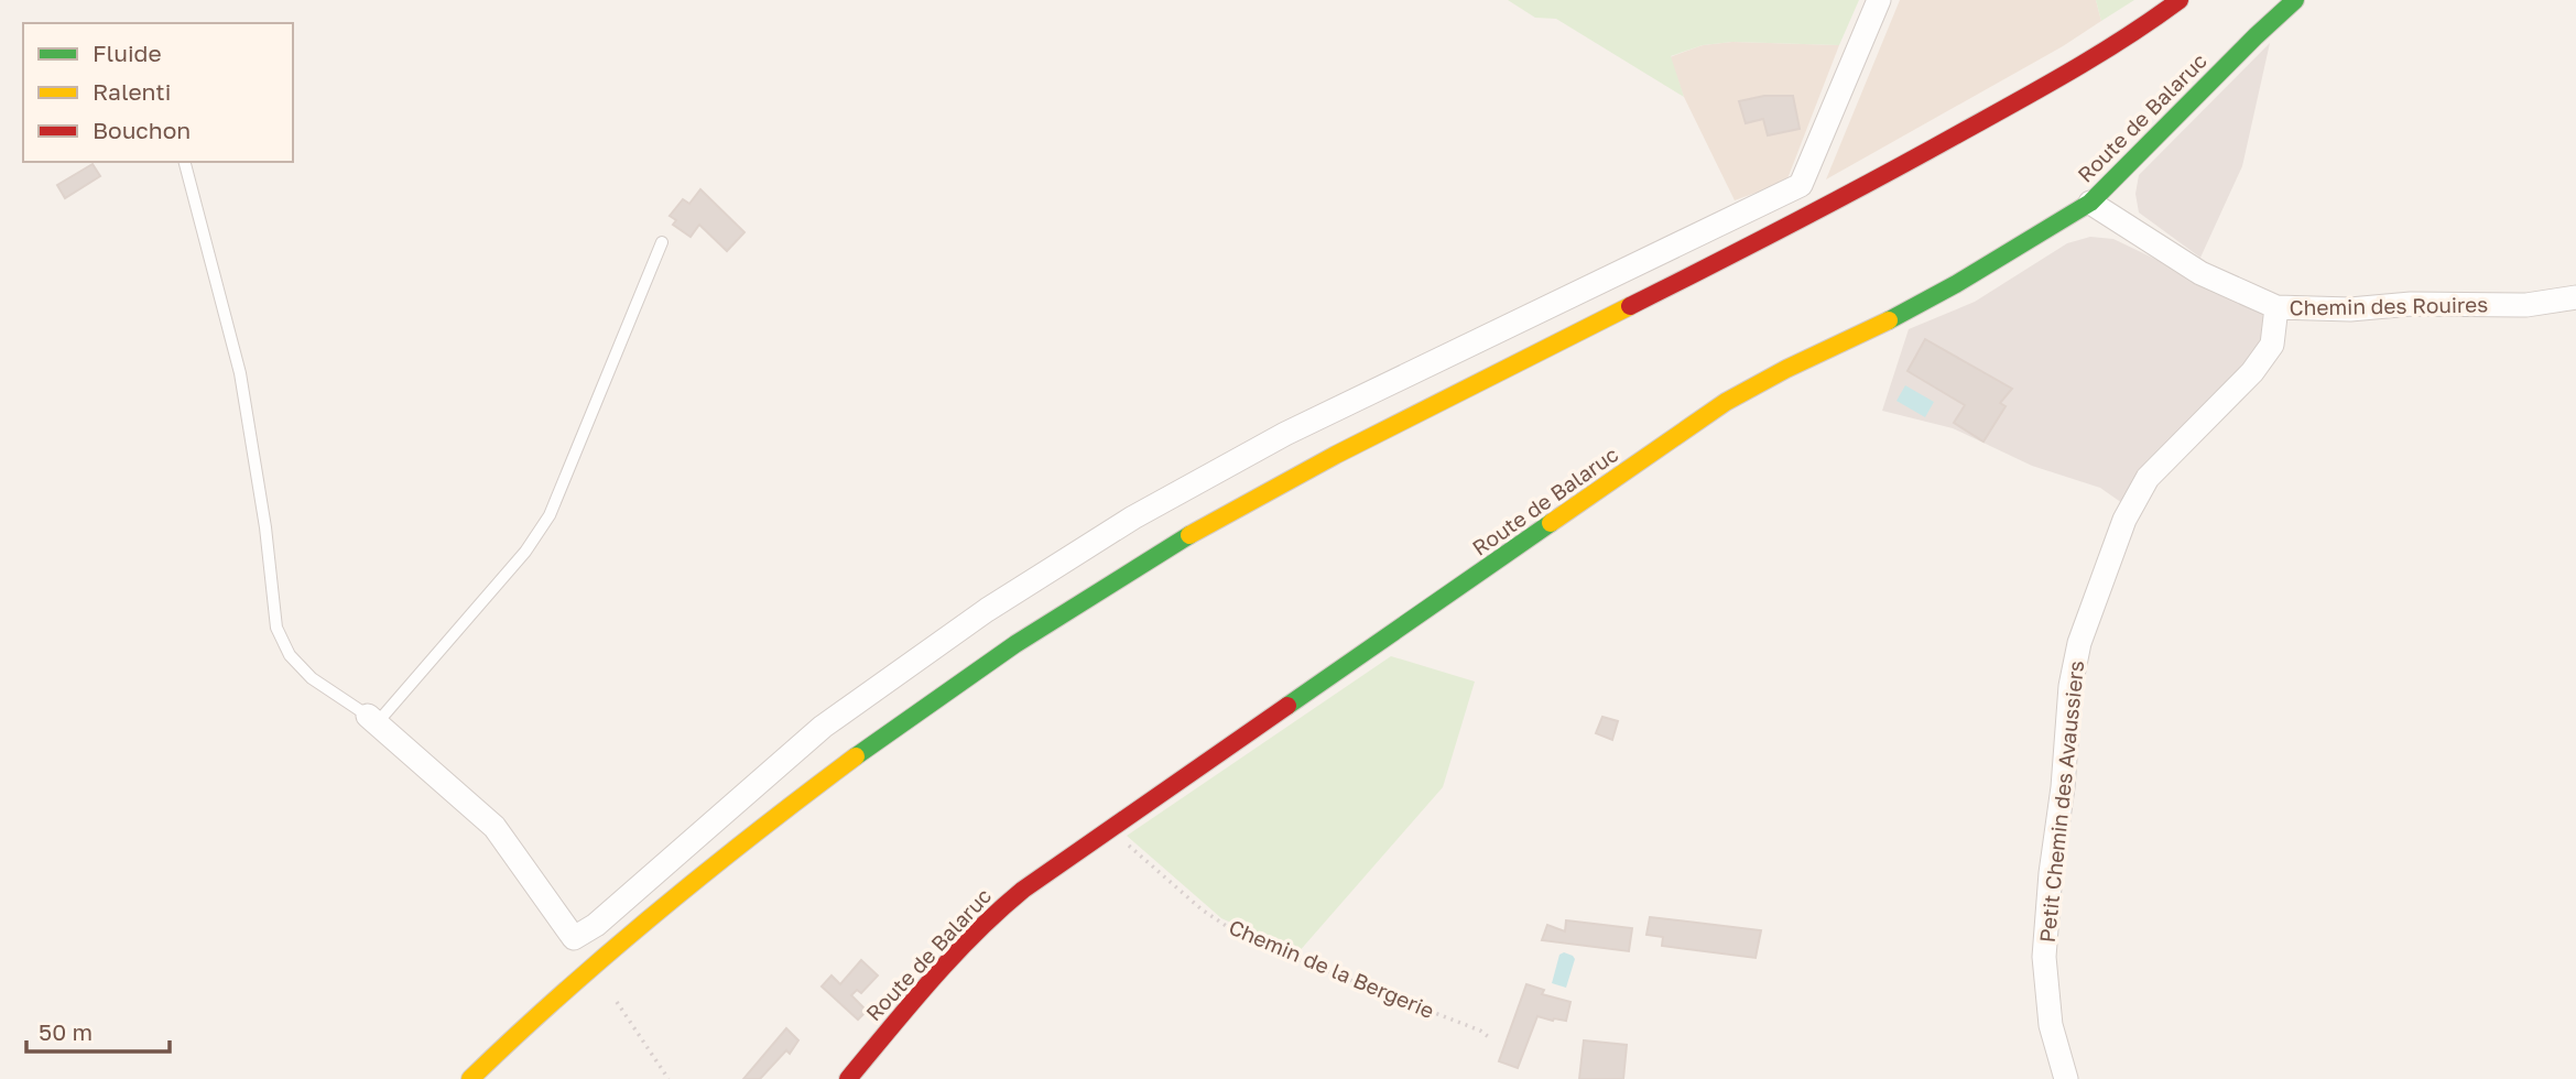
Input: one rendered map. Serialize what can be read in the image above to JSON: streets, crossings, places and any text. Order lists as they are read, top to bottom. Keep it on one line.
{"streets":{"main road":["Route de Balaruc"],"street":["Chemin des Rouires","Petit Chemin des Avaussiers"],"path":["Chemin de la Bergerie"]},"crossings":[["Route de Balaruc","Chemin des Rouires"],["Route de Balaruc","Chemin de la Bergerie"],["Chemin des Rouires","Petit Chemin des Avaussiers"]],"legend":["Fluide","Ralenti","Bouchon"],"scale_bar":"50 m"}
